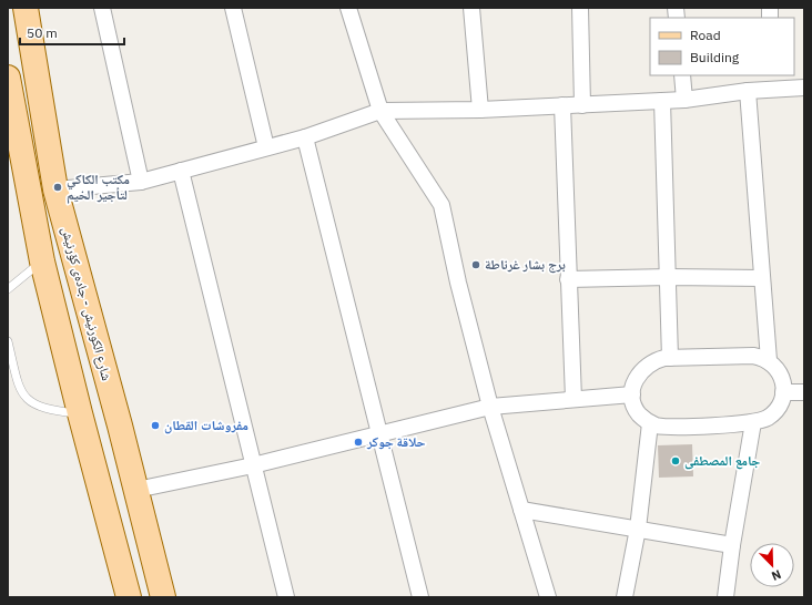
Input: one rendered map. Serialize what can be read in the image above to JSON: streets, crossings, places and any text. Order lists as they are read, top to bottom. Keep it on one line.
{"streets":{"main road":["شارع الكورنيش - جادەی کۆرنیش"]},"places":["مكتب الكاكي لتأجير الخيم","برج بشار غرناطة","مفروشات القطان","حلاقة جوكر","جامع المصطفى"],"legend":["Road","Building"],"scale_bar":"50 m","north":"bottom right"}
